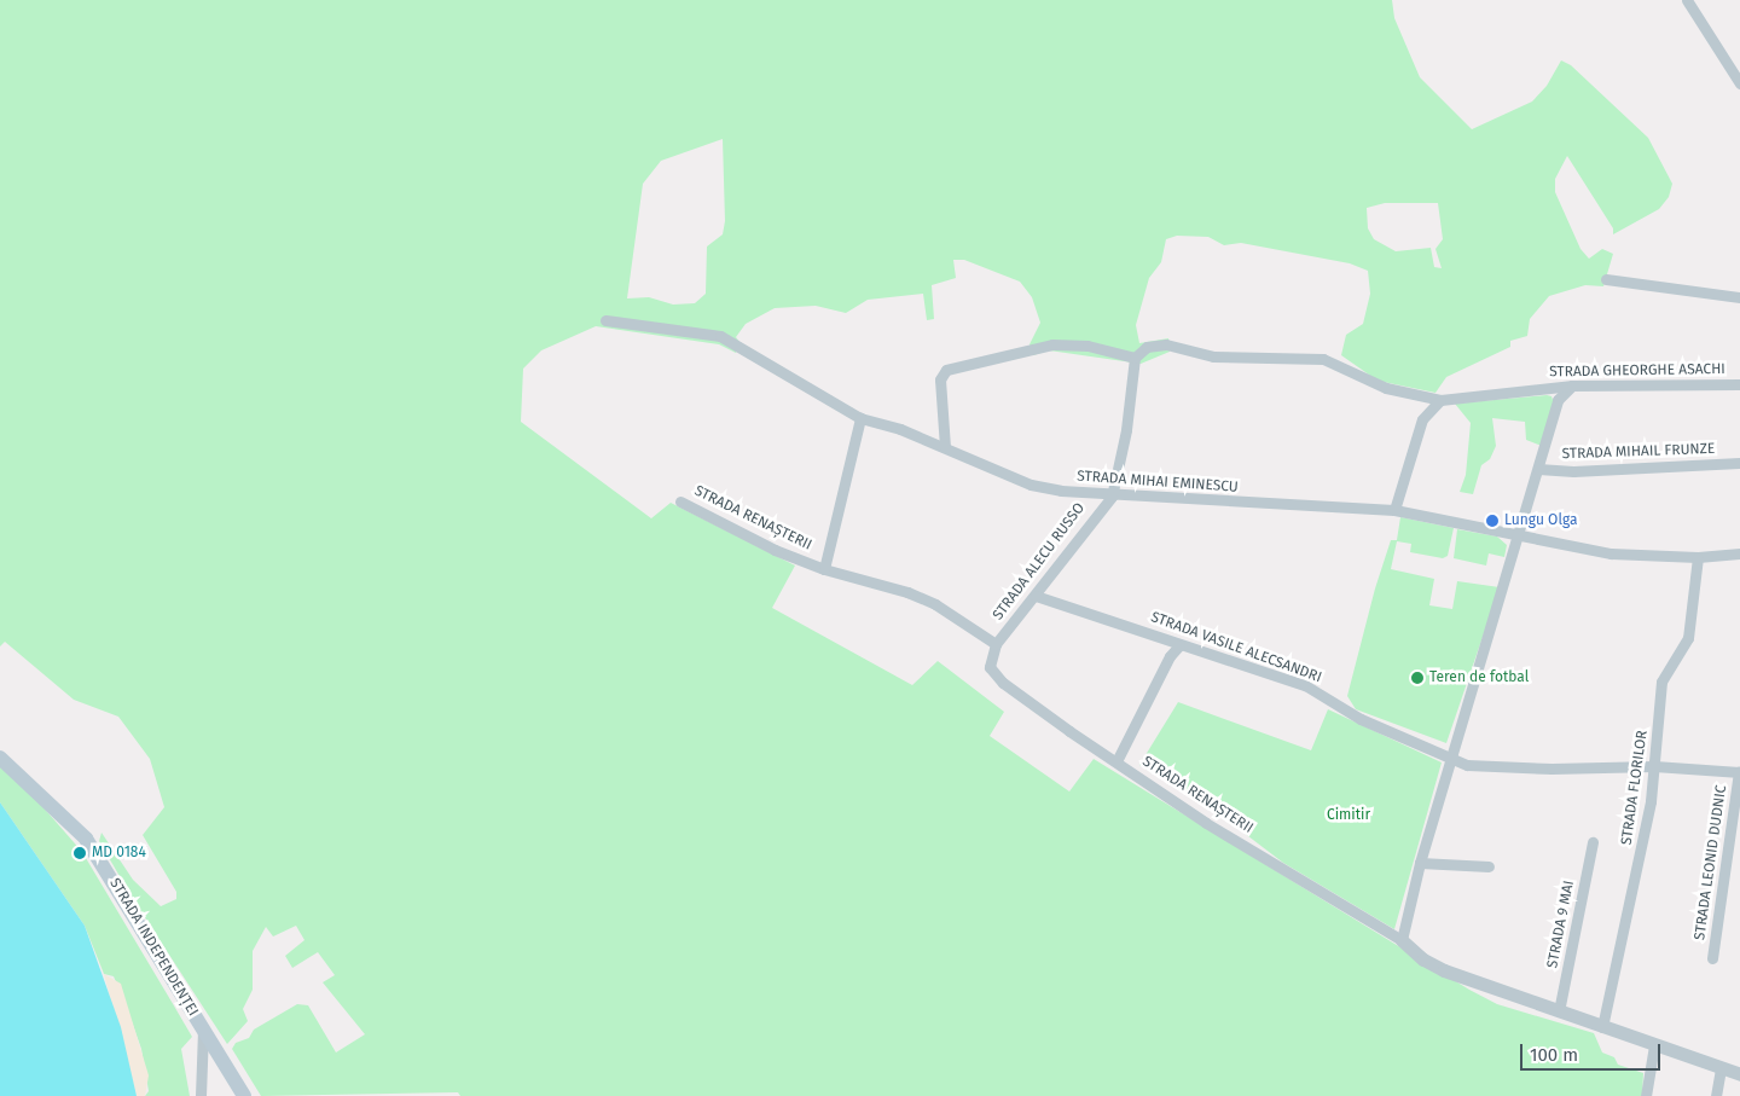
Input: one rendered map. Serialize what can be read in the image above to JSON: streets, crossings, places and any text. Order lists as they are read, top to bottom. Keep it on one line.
{"streets":{"main road":["STRADA INDEPENDENȚEI"],"street":["STRADA GHEORGHE ASACHI","STRADA MIHAIL FRUNZE","STRADA MIHAI EMINESCU","STRADA RENAȘTERII","STRADA ALECU RUSSO","STRADA VASILE ALECSANDRI","STRADA FLORILOR","STRADA LEONID DUDNIC","STRADA 9 MAI"]},"crossings":[["STRADA MIHAI EMINESCU","STRADA ALECU RUSSO"],["STRADA MIHAI EMINESCU","STRADA FLORILOR"],["STRADA RENAȘTERII","STRADA ALECU RUSSO"],["STRADA RENAȘTERII","STRADA FLORILOR"],["STRADA RENAȘTERII","STRADA 9 MAI"],["STRADA ALECU RUSSO","STRADA VASILE ALECSANDRI"],["STRADA VASILE ALECSANDRI","STRADA FLORILOR"],["STRADA VASILE ALECSANDRI","STRADA LEONID DUDNIC"]],"parks":["Cimitir"],"places":["Lungu Olga","Teren de fotbal","MD 0184"],"scale_bar":"100 m"}
